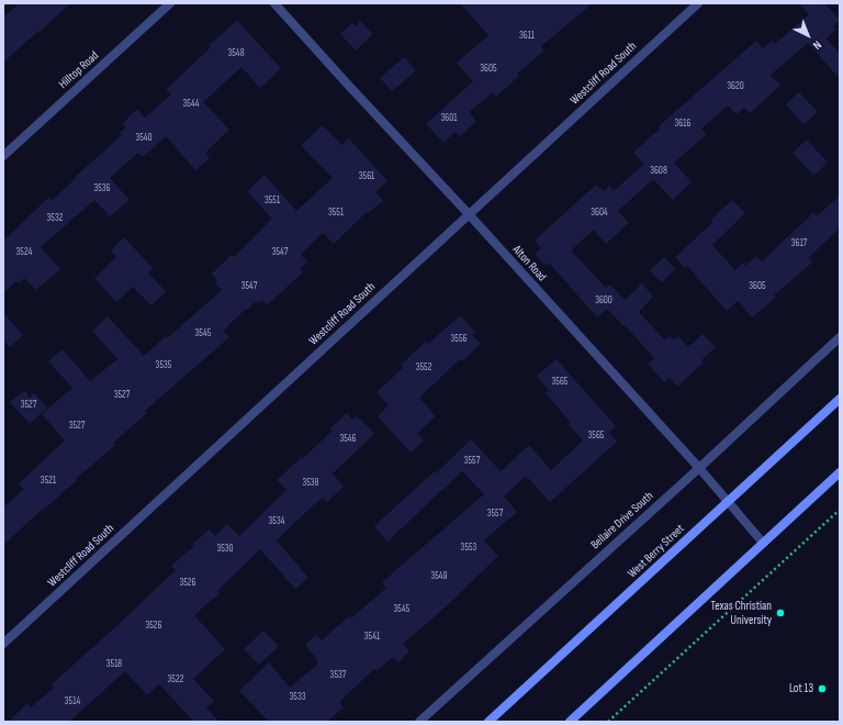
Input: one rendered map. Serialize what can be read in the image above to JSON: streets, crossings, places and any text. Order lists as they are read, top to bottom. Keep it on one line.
{"streets":{"main road":["West Berry Street"],"street":["Hilltop Road","Westcliff Road South","Alton Road","Bellaire Drive South"]},"crossings":[["Westcliff Road South","Alton Road"],["Alton Road","Bellaire Drive South"],["Alton Road","West Berry Street"]],"places":["Texas Christian University","Lot 13"],"house_numbers":["3611","3548","3605","3620","3544","3601","3616","3540","3608","3561","3536","3551","3551","3604","3532","3617","3524","3547","3547","3605","3600","3545","3556","3535","3552","3565","3527","3527","3527","3565","3546","3557","3521","3538","3557","3534","3553","3530","3549","3526","3545","3526","3541","3518","3537","3522","3533","3514"],"north":"bottom right"}
